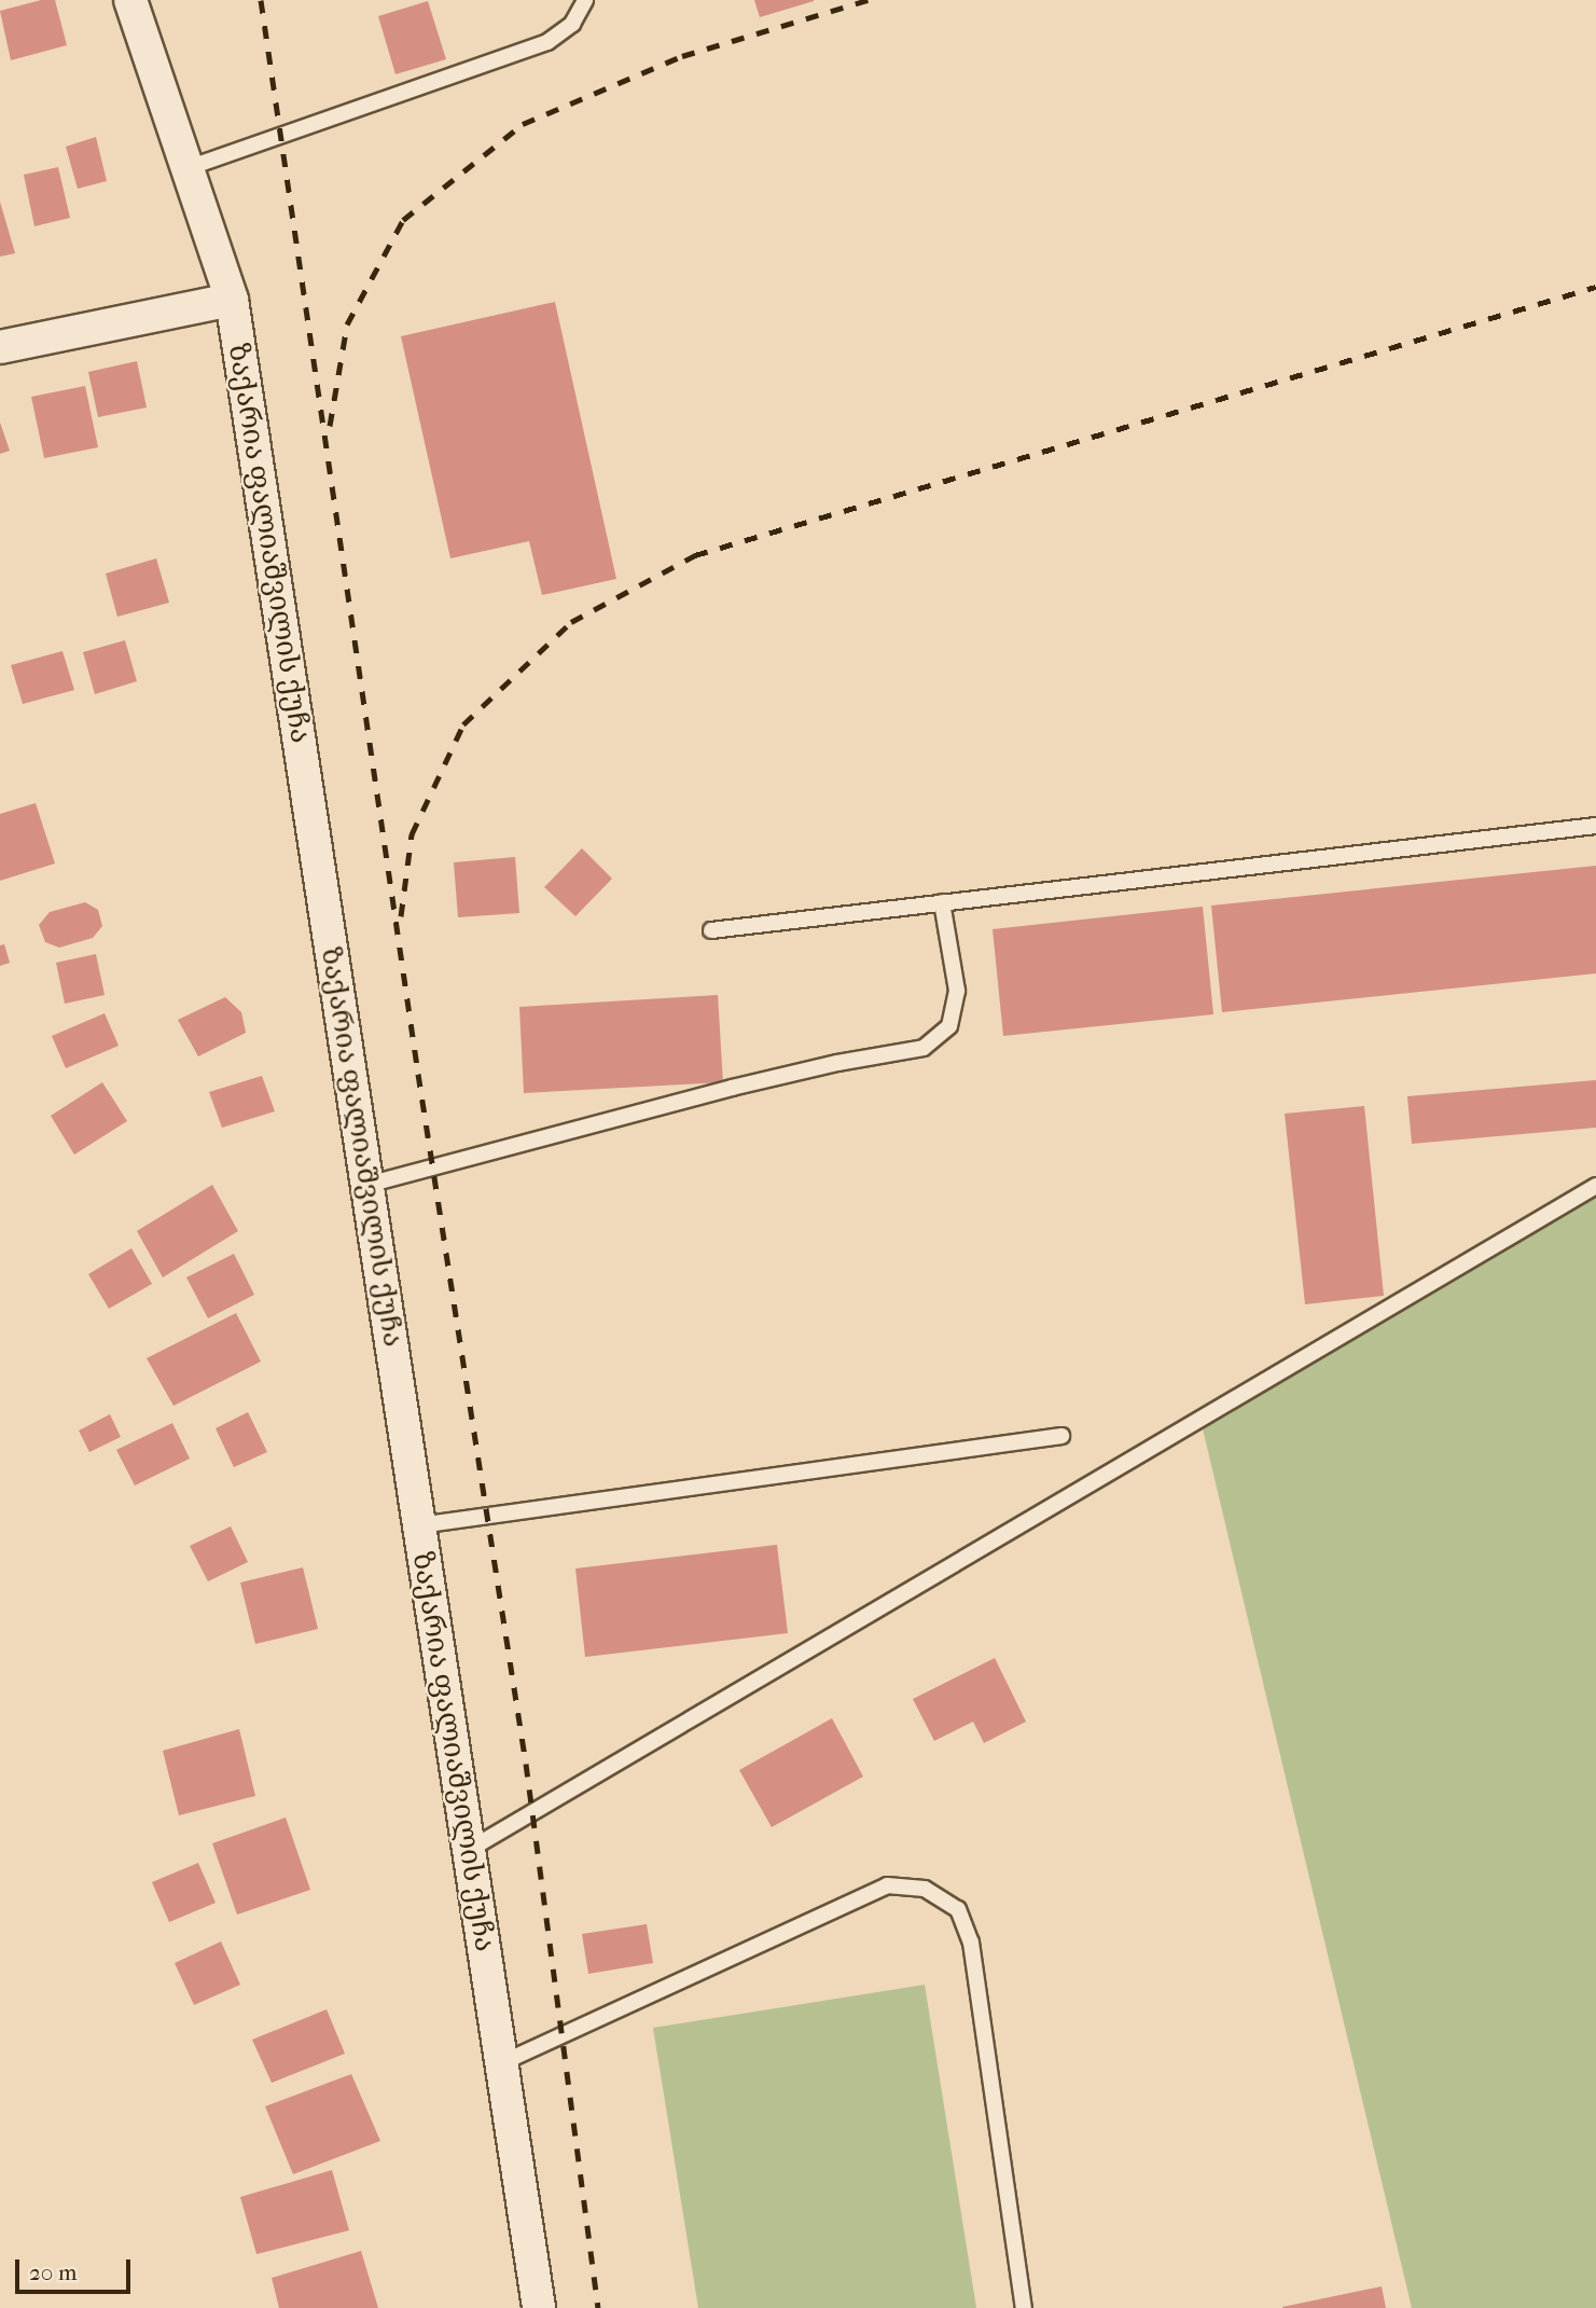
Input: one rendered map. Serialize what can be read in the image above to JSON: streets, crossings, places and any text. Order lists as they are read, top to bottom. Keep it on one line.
{"streets":{"street":["ზაქარია ფალიაშვილის ქუჩა"]},"scale_bar":"20 m"}
